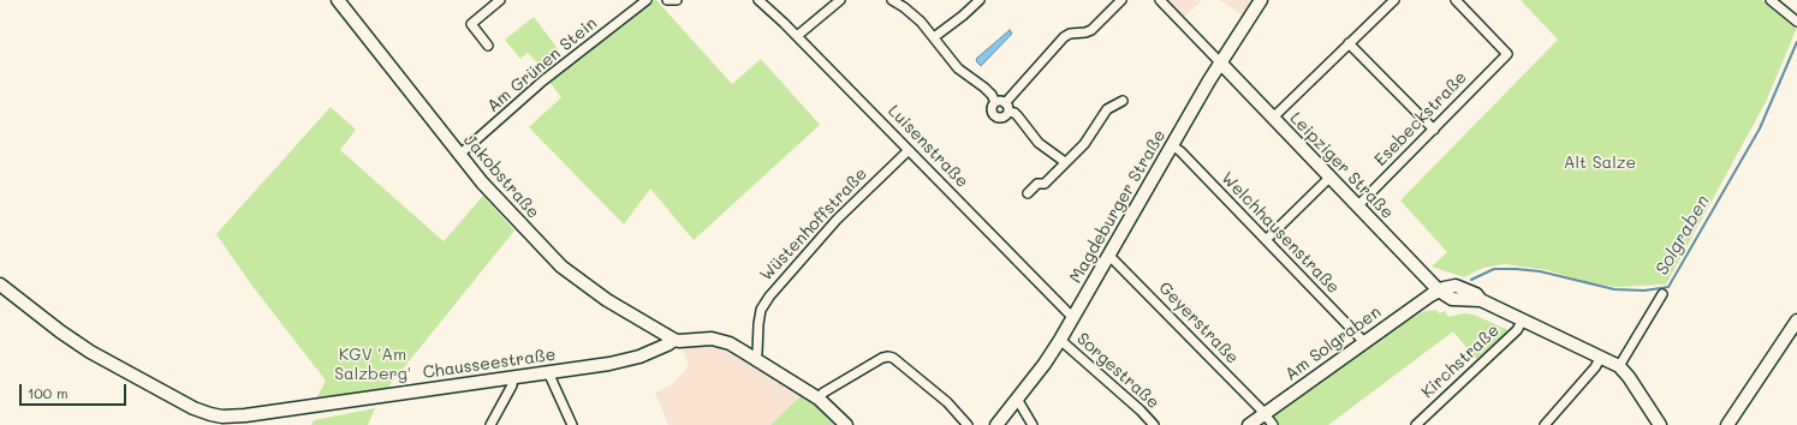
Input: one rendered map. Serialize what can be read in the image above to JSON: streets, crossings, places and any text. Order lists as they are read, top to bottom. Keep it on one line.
{"streets":{"street":["Am Grünen Stein","Esebeckstraße","Luisenstraße","Leipziger Straße","Jakobstraße","Magdeburger Straße","Wüstenhoffstraße","Welchhausenstraße","Geyerstraße","Am Solgraben","Kirchstraße","Chausseestraße","Sorgestraße"]},"crossings":[["Am Grünen Stein","Jakobstraße"],["Esebeckstraße","Leipziger Straße"],["Luisenstraße","Magdeburger Straße"],["Luisenstraße","Wüstenhoffstraße"],["Leipziger Straße","Magdeburger Straße"],["Leipziger Straße","Am Solgraben"],["Leipziger Straße","Kirchstraße"],["Jakobstraße","Chausseestraße"],["Magdeburger Straße","Welchhausenstraße"],["Magdeburger Straße","Geyerstraße"],["Magdeburger Straße","Sorgestraße"],["Wüstenhoffstraße","Chausseestraße"],["Welchhausenstraße","Am Solgraben"],["Geyerstraße","Am Solgraben"]],"water":["Solgraben"],"parks":["Alt Salze","KGV 'Am Salzberg'"],"scale_bar":"100 m"}
